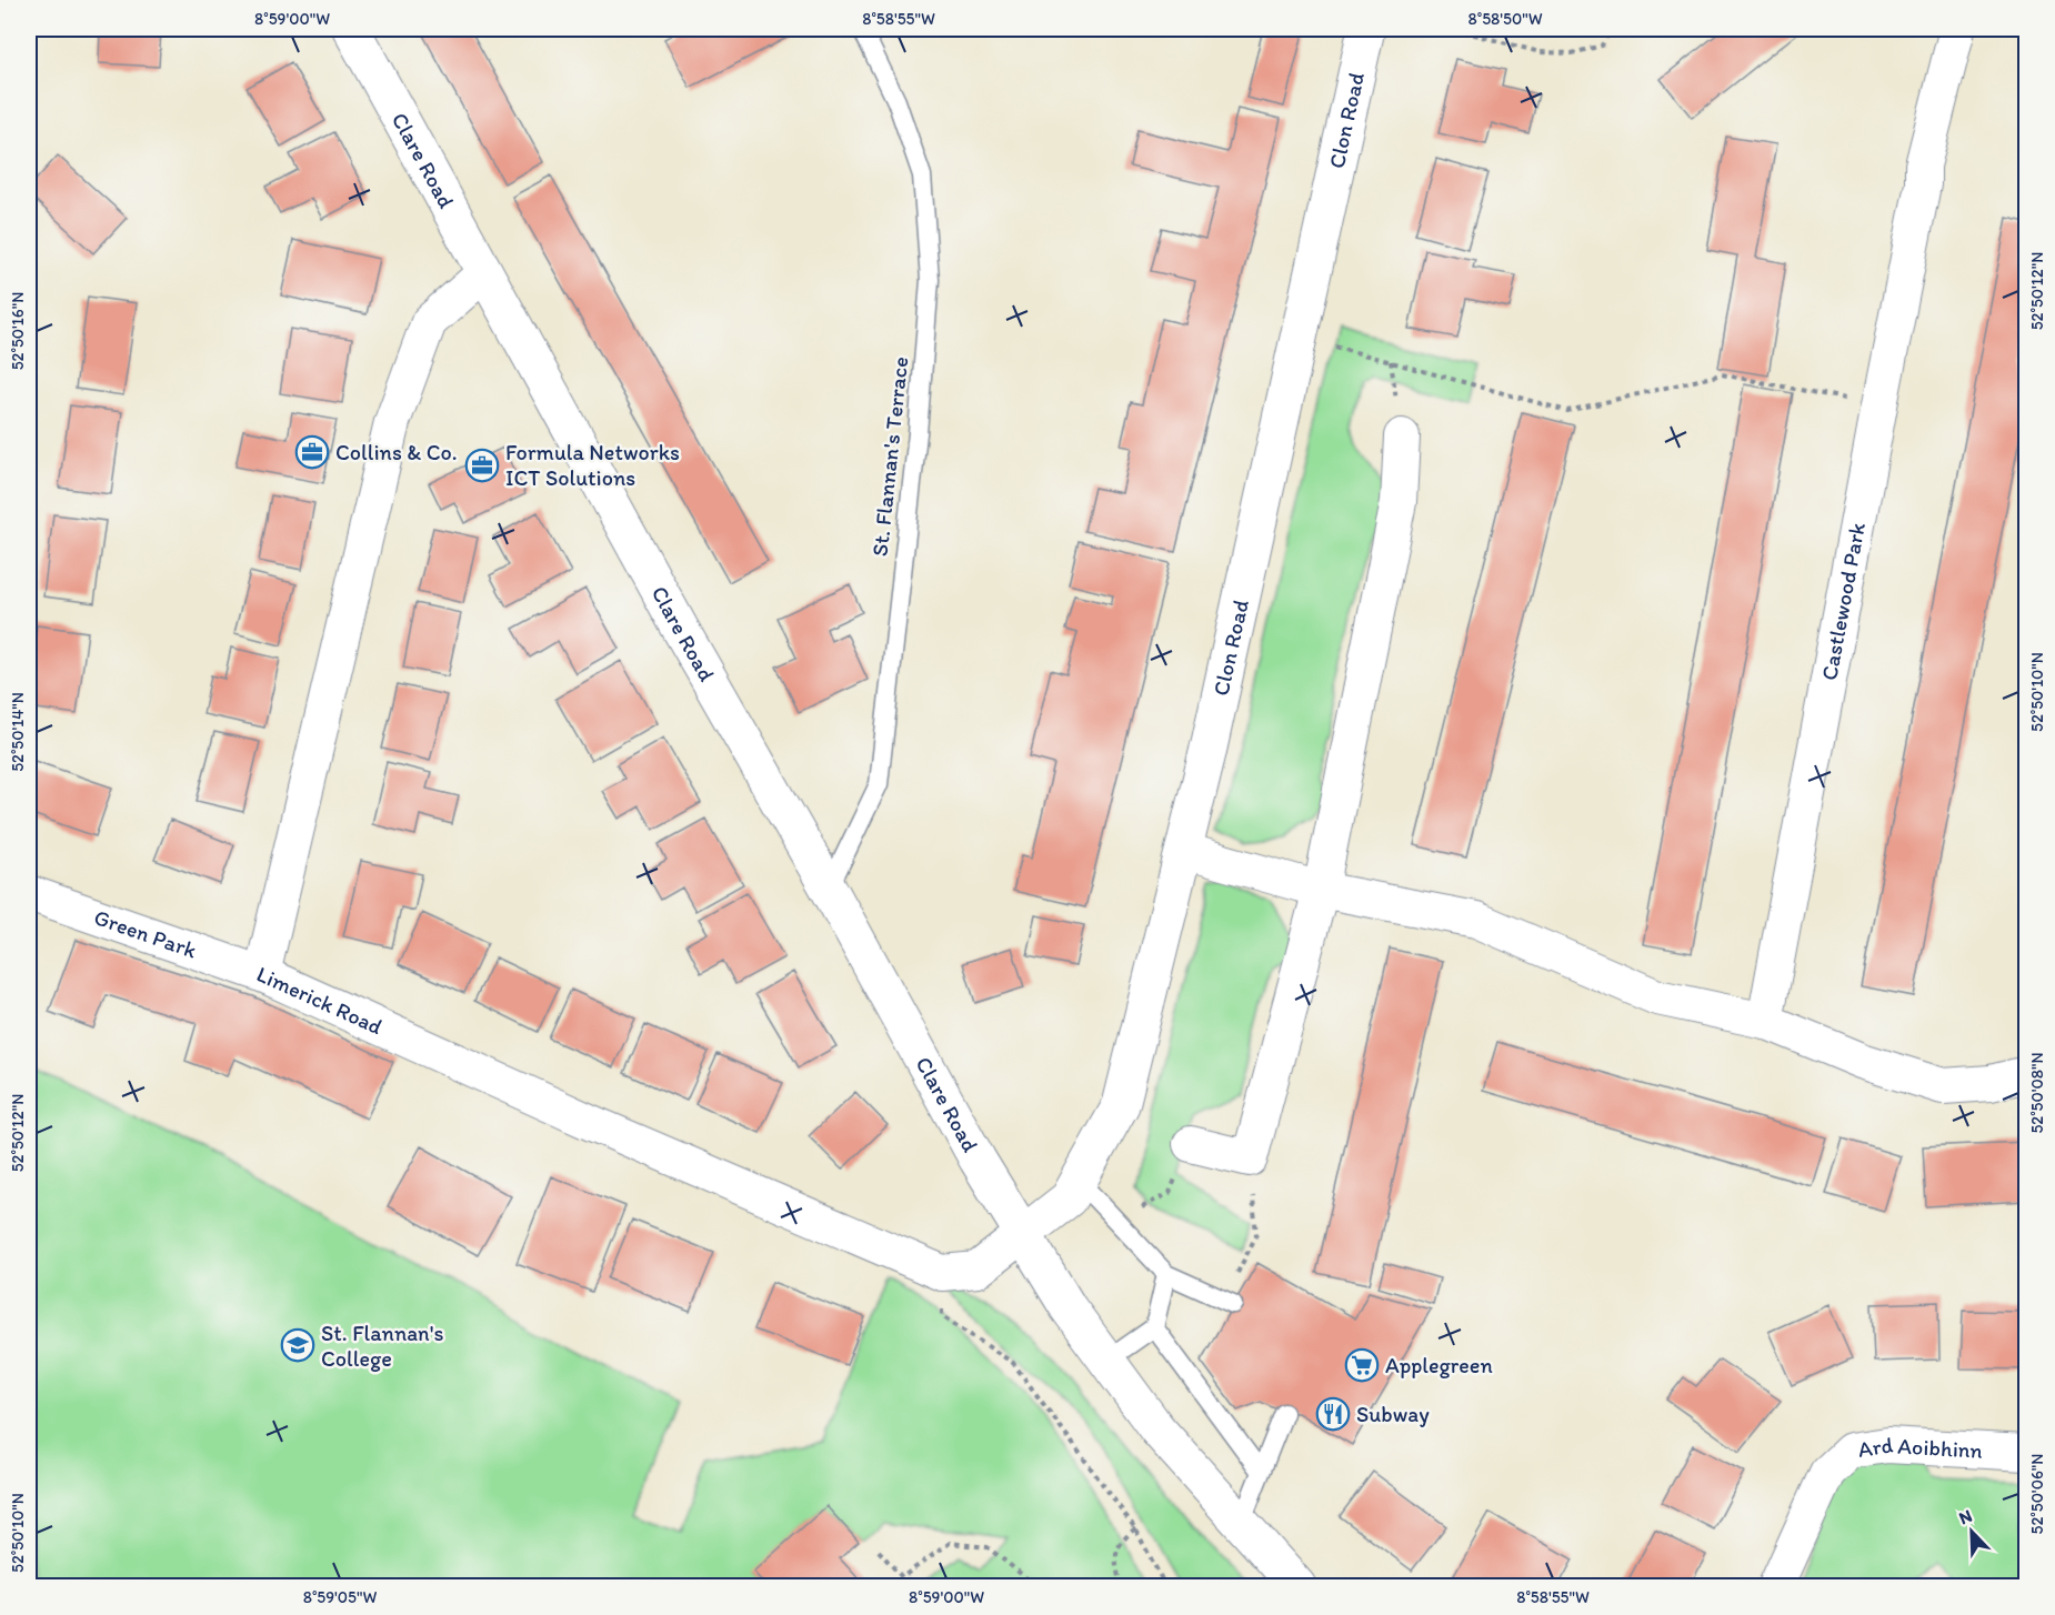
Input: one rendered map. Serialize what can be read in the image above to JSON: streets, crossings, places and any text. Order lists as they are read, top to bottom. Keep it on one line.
{"streets":{"main road":["Clon Road","Clare Road"],"street":["Castlewood Park","Green Park","Limerick Road","Ard Aoibhinn"],"lane":["St. Flannan's Terrace"]},"crossings":[["Clon Road","Clare Road"],["Clon Road","Limerick Road"],["Clare Road","St. Flannan's Terrace"],["Clare Road","Limerick Road"],["Green Park","Limerick Road"]],"places":{"office":["Collins & Co.","Formula Networks ICT Solutions"],"school or university":["St. Flannan's College"],"supermarket":["Applegreen"],"restaurant":["Subway"]},"north":"top left","coordinates":["8°59'00\"W","8°58'55\"W","8°58'50\"W","52°50'12\"N","52°50'16\"N","52°50'10\"N","52°50'14\"N","52°50'08\"N","52°50'06\"N","8°59'05\"W"]}
